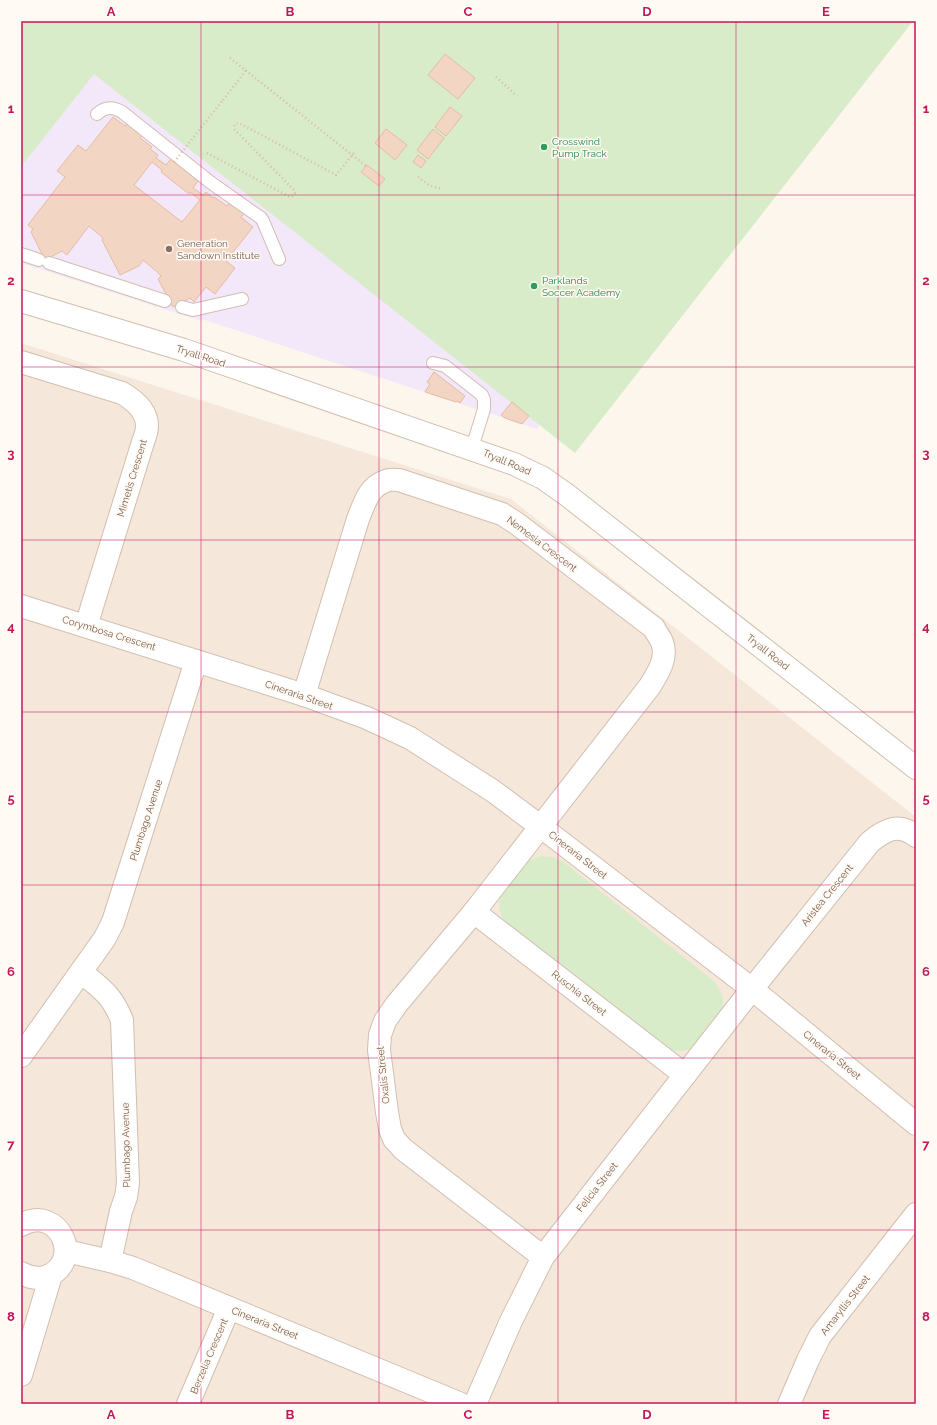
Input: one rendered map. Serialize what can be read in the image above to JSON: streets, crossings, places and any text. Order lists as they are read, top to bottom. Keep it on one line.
{"streets":{"street":["Tryall Road","Mimetis Crescent","Nemesia Crescent","Corymbosa Crescent","Cineraria Street","Plumbago Avenue","Aristea Crescent","Ruschia Street","Oxalis Street","Felicia Street","Amaryllis Street","Berzelia Crescent"]},"crossings":[["Mimetis Crescent","Corymbosa Crescent"],["Nemesia Crescent","Cineraria Street"],["Nemesia Crescent","Oxalis Street"],["Corymbosa Crescent","Cineraria Street"],["Corymbosa Crescent","Plumbago Avenue"],["Cineraria Street","Plumbago Avenue"],["Cineraria Street","Aristea Crescent"],["Cineraria Street","Oxalis Street"],["Cineraria Street","Felicia Street"],["Cineraria Street","Berzelia Crescent"],["Aristea Crescent","Felicia Street"],["Ruschia Street","Oxalis Street"],["Ruschia Street","Felicia Street"],["Oxalis Street","Felicia Street"]],"places":["Crosswind Pump Track","Generation Sandown Institute","Parklands Soccer Academy"],"grid":{"columns":["A","B","C","D","E"],"rows":["1","2","3","4","5","6","7","8"]}}
